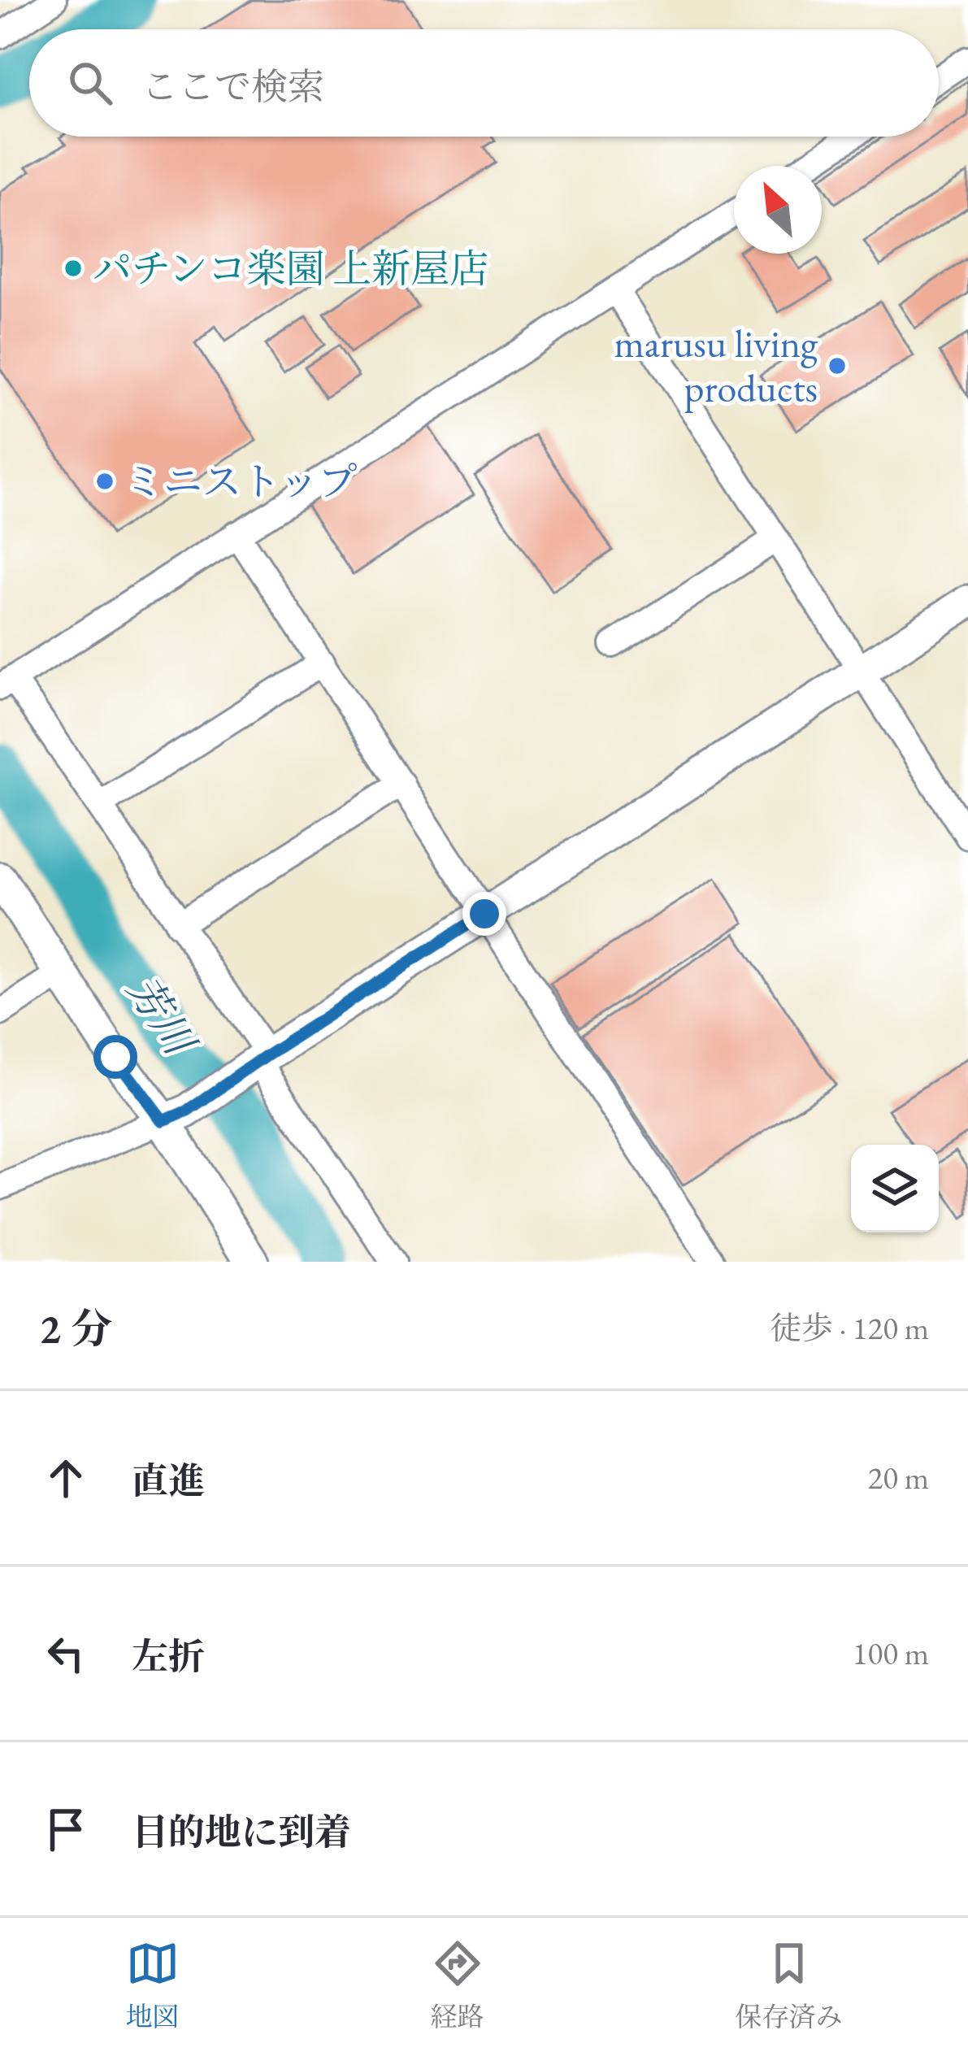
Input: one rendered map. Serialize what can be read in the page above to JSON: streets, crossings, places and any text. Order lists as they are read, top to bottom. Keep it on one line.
{"water":["芳川"],"places":["パチンコ楽園 上新屋店","marusu living products","ミニストップ"],"north":"top left","page":{"search":"ここで検索","heading":["2 分","徒歩 · 120 m"],"list":[["直進","20 m"],["左折","100 m"],"目的地に到着"],"nav":["地図","経路","保存済み"]}}
